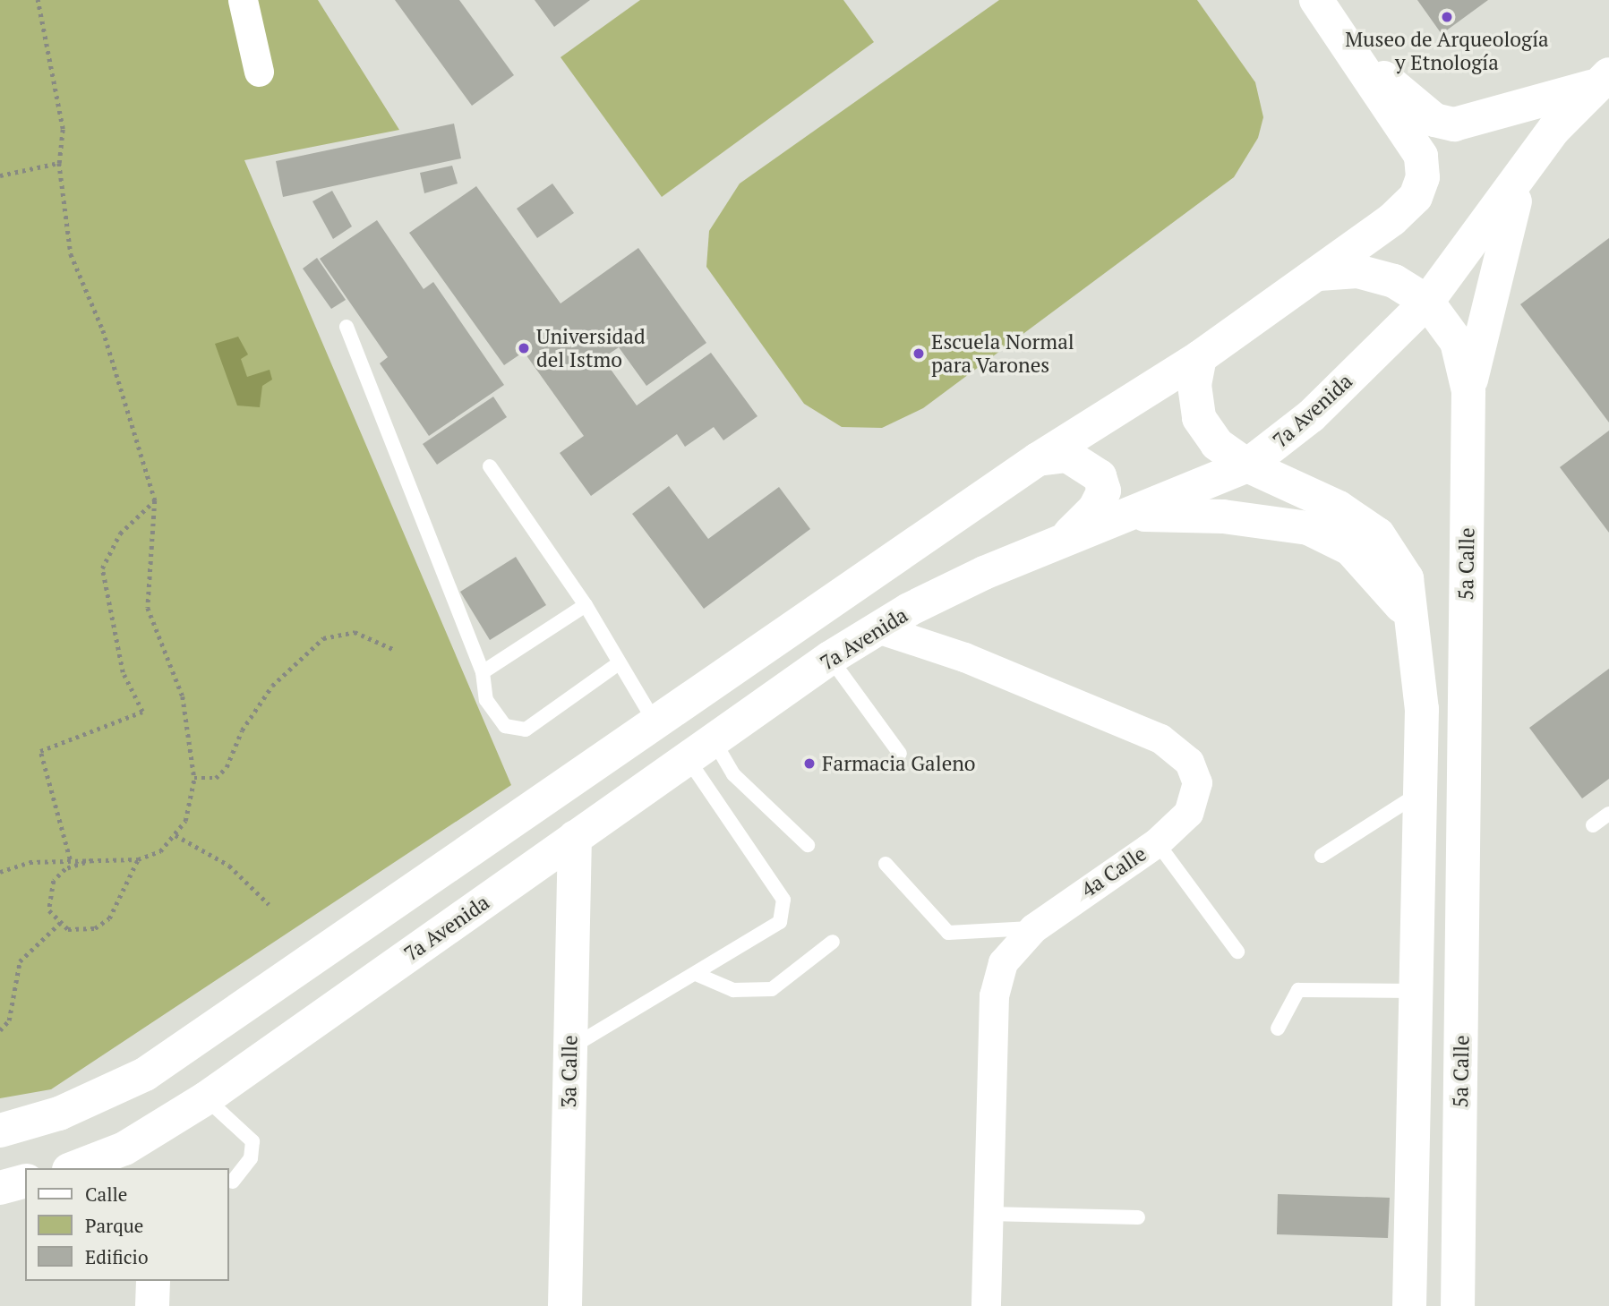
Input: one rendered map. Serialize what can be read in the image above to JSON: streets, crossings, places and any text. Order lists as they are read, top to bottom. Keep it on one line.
{"streets":{"main road":["7a Avenida","5a Calle","3a Calle"],"street":["4a Calle"]},"crossings":[["7a Avenida","5a Calle"],["7a Avenida","4a Calle"],["7a Avenida","3a Calle"]],"places":["Museo de Arqueología y Etnología","Universidad del Istmo","Escuela Normal para Varones","Farmacia Galeno"],"legend":["Calle","Parque","Edificio"]}
